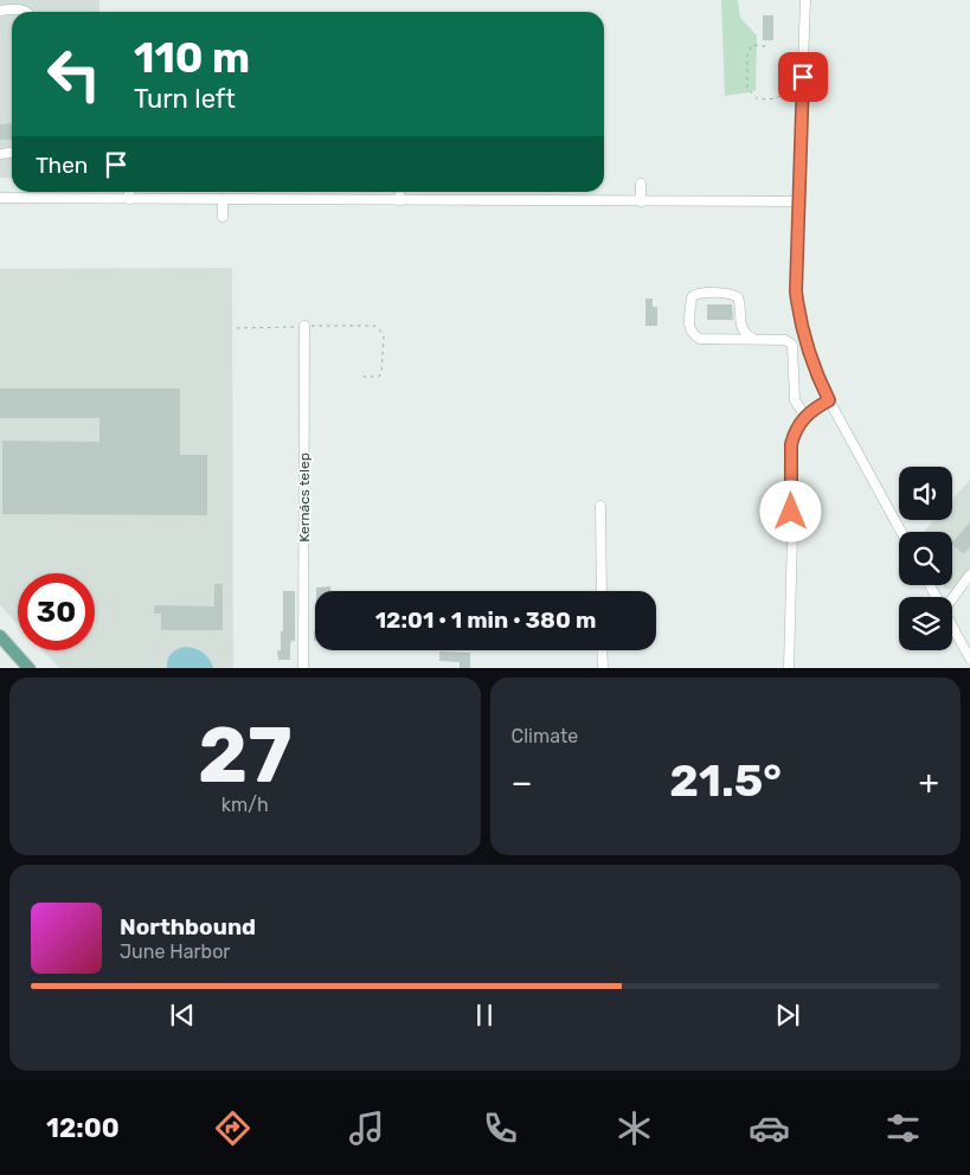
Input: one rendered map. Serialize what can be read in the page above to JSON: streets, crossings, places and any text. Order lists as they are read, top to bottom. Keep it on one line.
{"streets":{"street":["Kernács telep"]},"page":{"turn":["110 m","Turn left"],"then":"Then","limit":"30","trip":"12:01 · 1 min · 380 m","tile":[["27","km/h"],"Climate"],"heat":["−","21.5°","+"],"song":["Northbound","June Harbor"],"tabs":"12:00"}}
